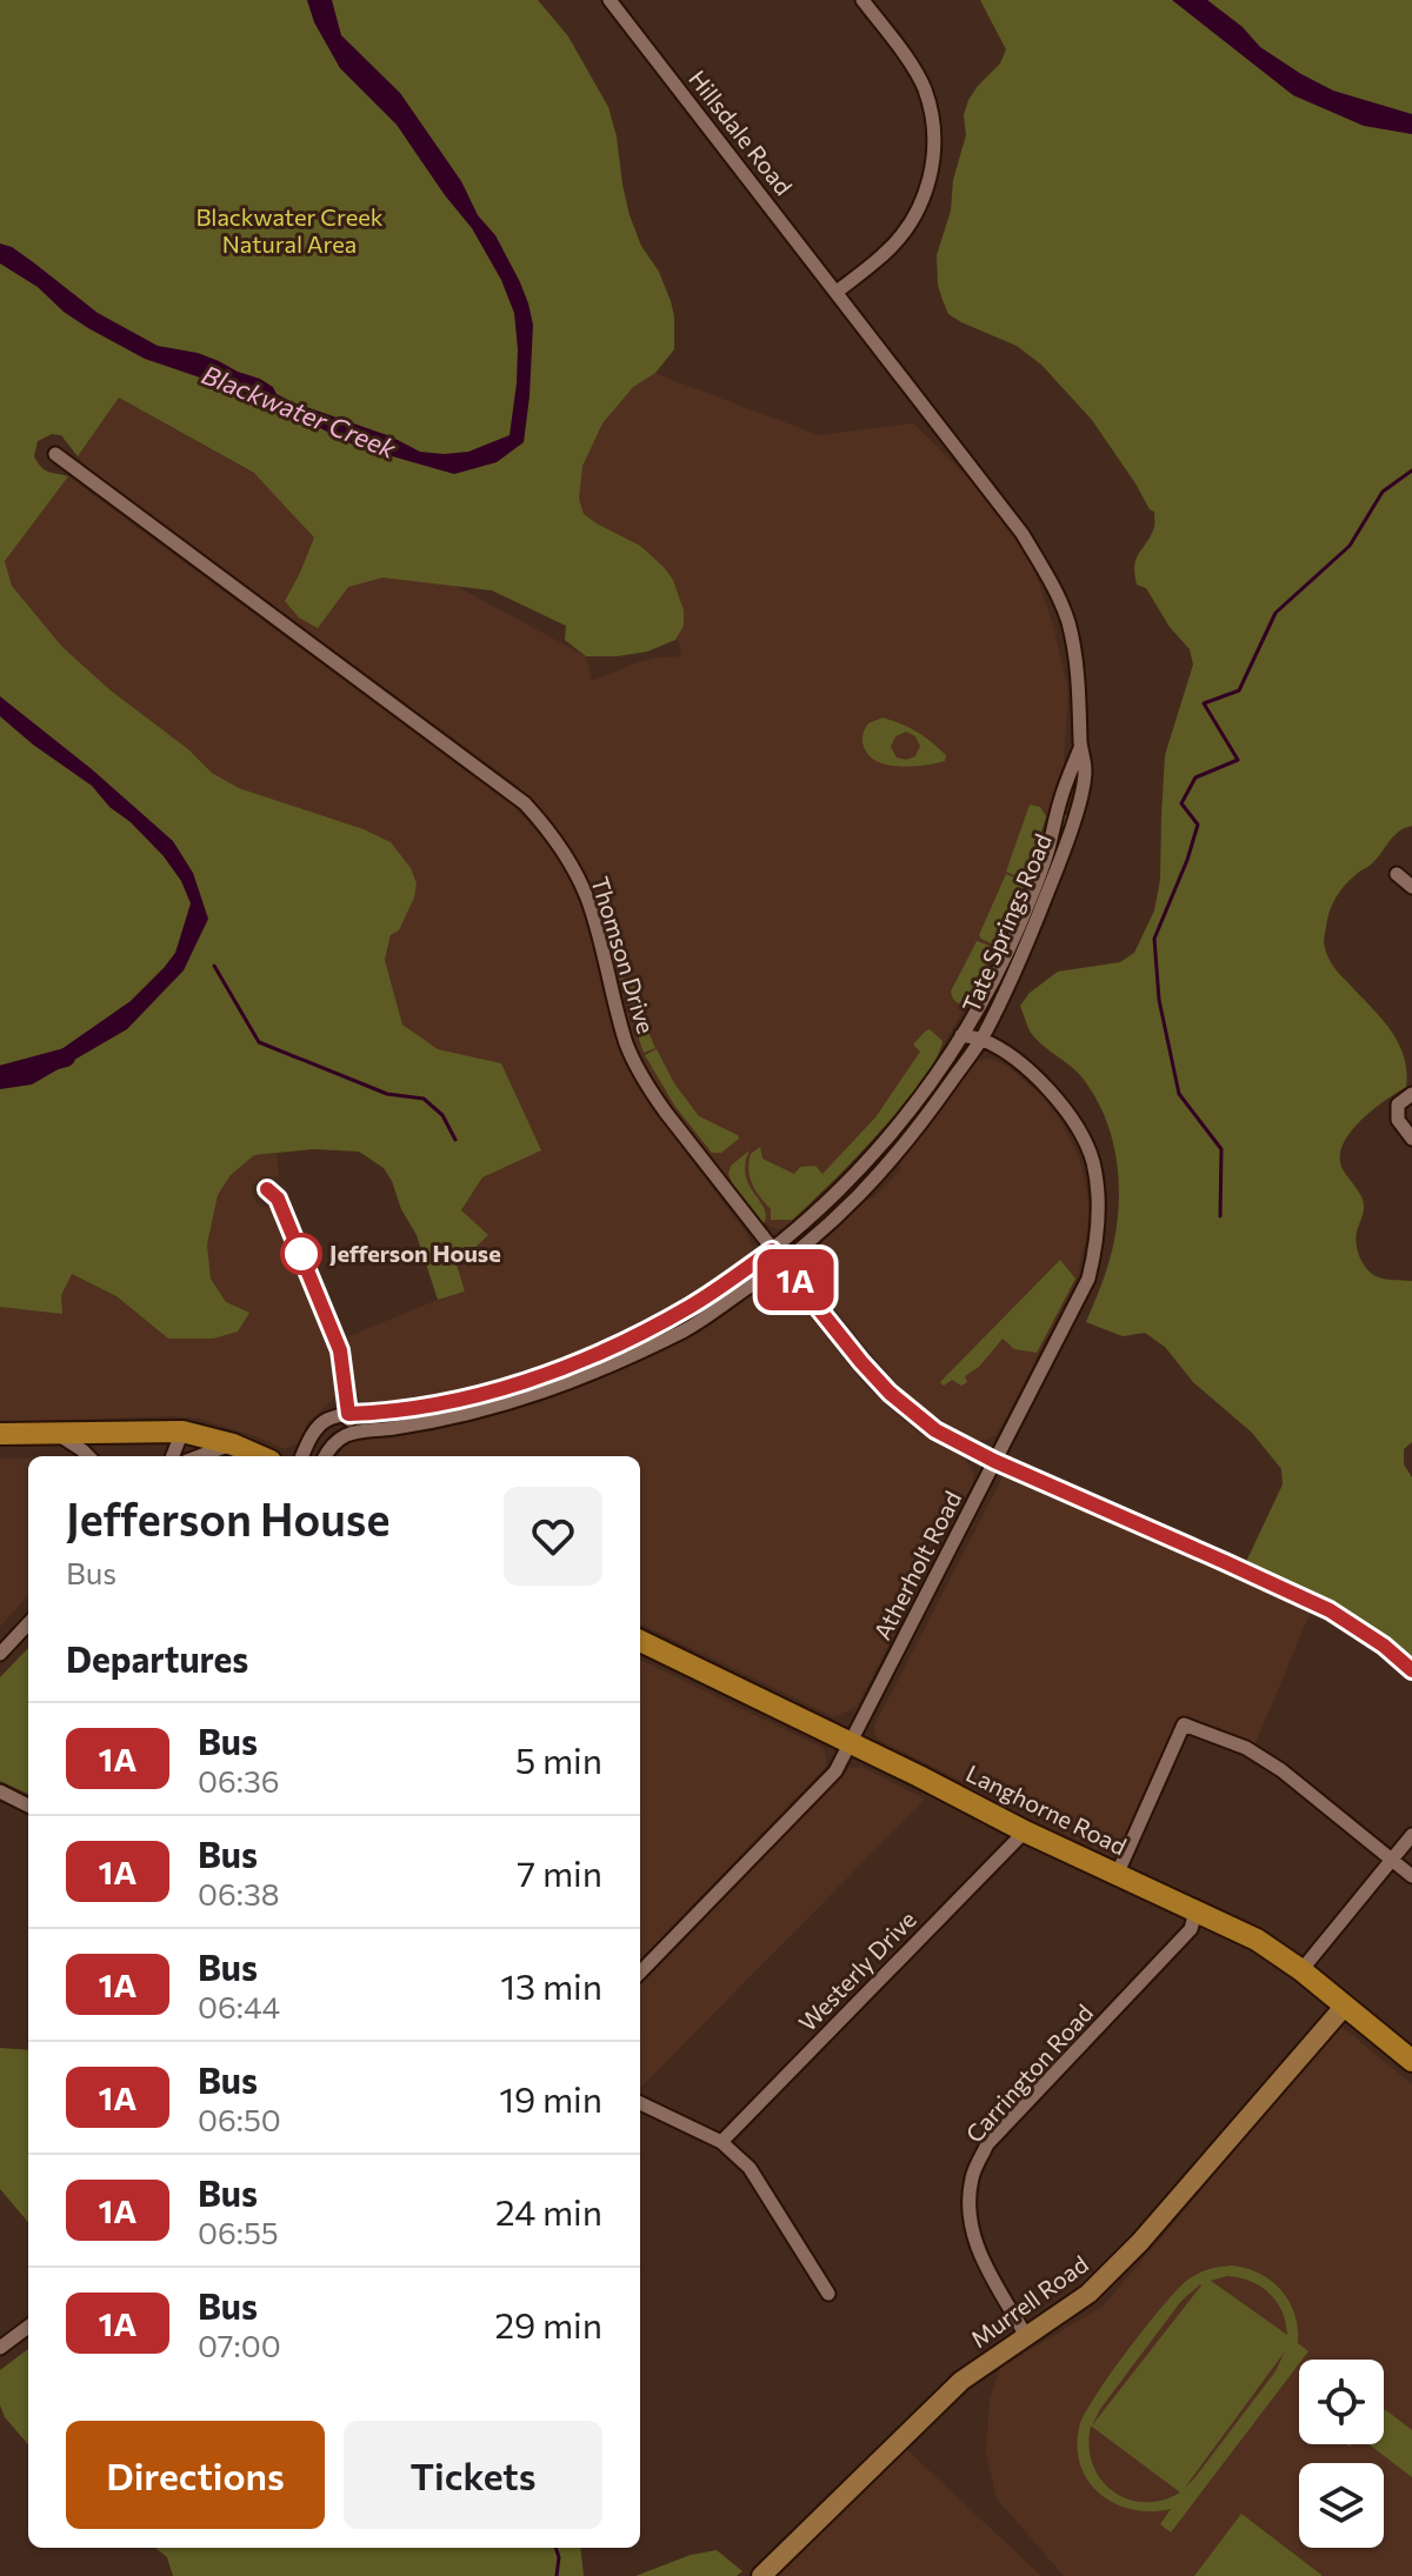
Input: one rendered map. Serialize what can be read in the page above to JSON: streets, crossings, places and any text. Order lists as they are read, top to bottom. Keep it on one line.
{"streets":{"main road":["Langhorne Road"],"street":["Hillsdale Road","Tate Springs Road","Thomson Drive","Atherholt Road","Westerly Drive","Carrington Road","Murrell Road"]},"crossings":[["Hillsdale Road","Tate Springs Road"],["Tate Springs Road","Thomson Drive"],["Tate Springs Road","Atherholt Road"],["Thomson Drive","Atherholt Road"],["Atherholt Road","Langhorne Road"],["Langhorne Road","Westerly Drive"],["Langhorne Road","Carrington Road"],["Langhorne Road","Murrell Road"],["Carrington Road","Murrell Road"]],"water":["Blackwater Creek"],"parks":["Blackwater Creek Natural Area"],"places":["Jefferson House"],"lines":["bus line 1A"],"page":{"on_map":"1A","heading":[["Jefferson House","Bus"],"Departures"],"list":[{"mark":"1A","name":"Bus","note":"06:36","value":"5 min"},{"mark":"1A","name":"Bus","note":"06:38","value":"7 min"},{"mark":"1A","name":"Bus","note":"06:44","value":"13 min"},{"mark":"1A","name":"Bus","note":"06:50","value":"19 min"},{"mark":"1A","name":"Bus","note":"06:55","value":"24 min"},{"mark":"1A","name":"Bus","note":"07:00","value":"29 min"}],"buttons":["Directions","Tickets"]}}
